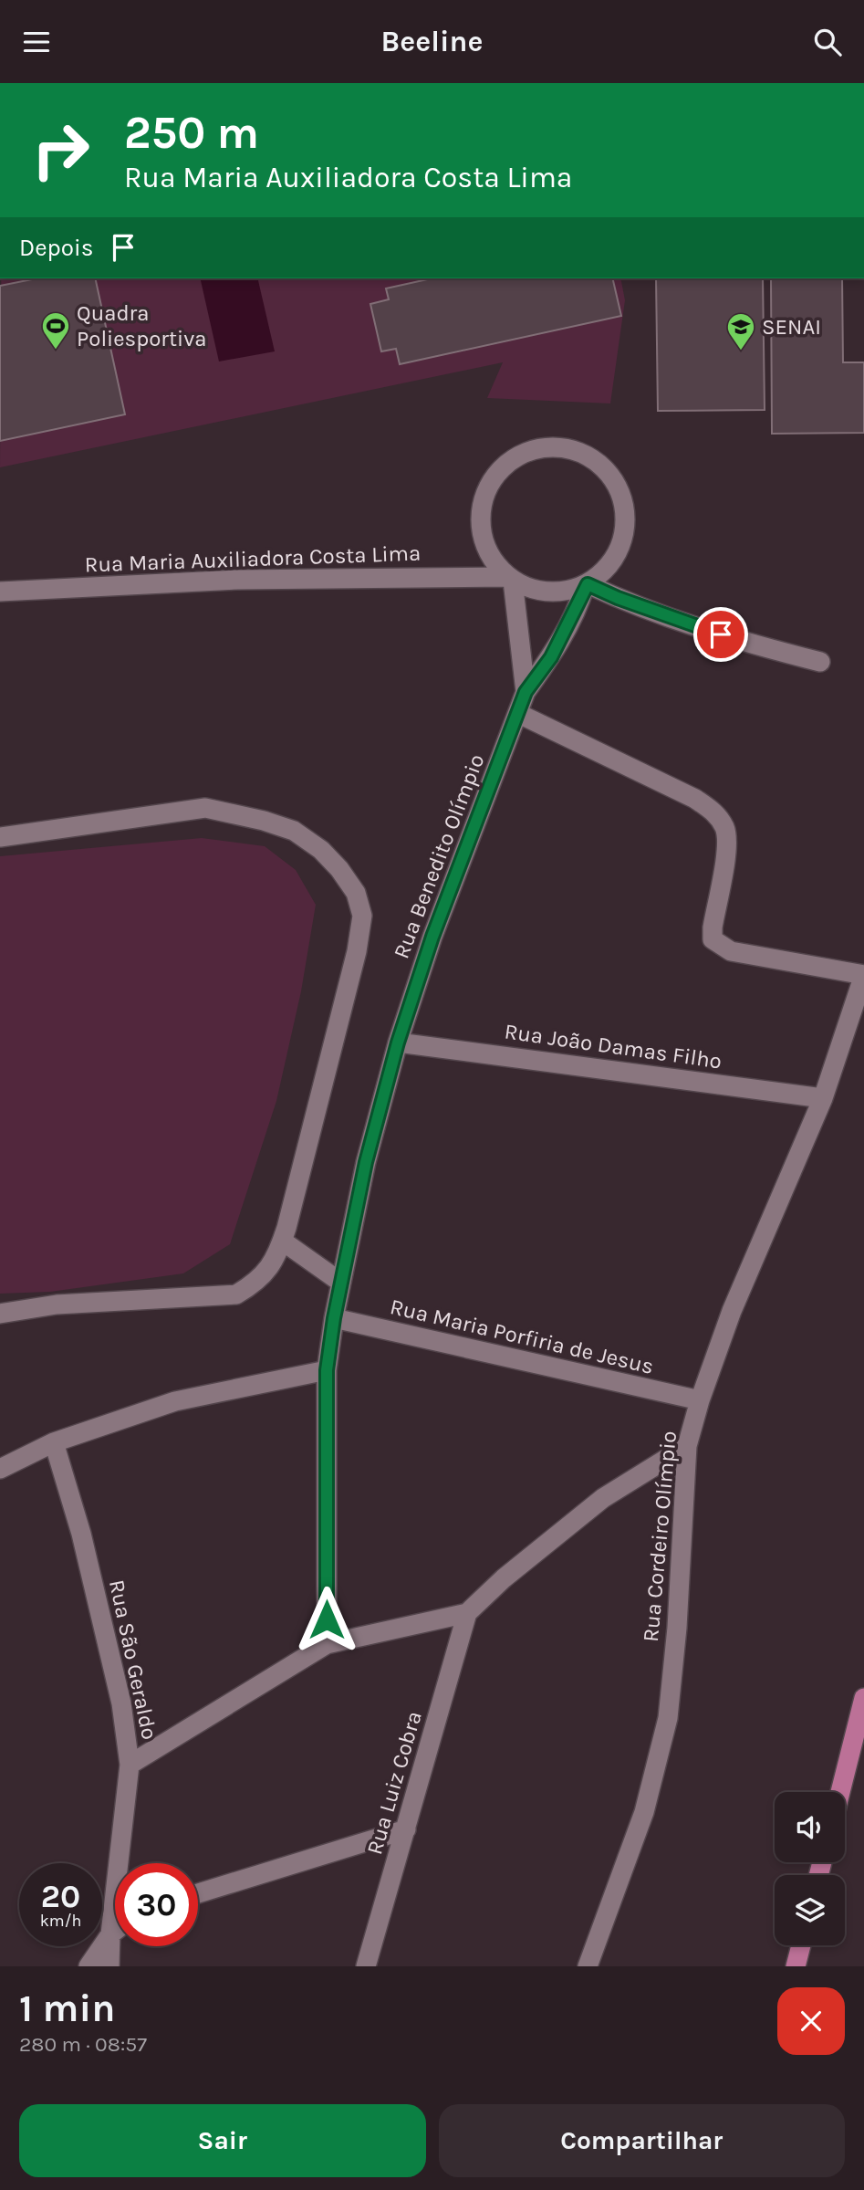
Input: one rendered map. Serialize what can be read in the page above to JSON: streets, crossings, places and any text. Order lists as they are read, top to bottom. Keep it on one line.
{"streets":{"street":["Rua Maria Auxiliadora Costa Lima","Rua Benedito Olímpio","Rua João Damas Filho","Rua Maria Porfiria de Jesus","Rua Cordeiro Olímpio","Rua São Geraldo","Rua Luiz Cobra"]},"crossings":[["Rua Maria Auxiliadora Costa Lima","Rua Benedito Olímpio"],["Rua Benedito Olímpio","Rua João Damas Filho"],["Rua Benedito Olímpio","Rua Maria Porfiria de Jesus"],["Rua João Damas Filho","Rua Cordeiro Olímpio"],["Rua Maria Porfiria de Jesus","Rua Cordeiro Olímpio"]],"places":{"sports":["Quadra Poliesportiva"],"school or university":["SENAI"]},"page":{"header":"Beeline","turn":["250 m","Rua Maria Auxiliadora Costa Lima"],"then":"Depois","speed":"20 km/h","limit":"30","heading":["1 min","280 m · 08:57"],"buttons":["Sair","Compartilhar"]}}
